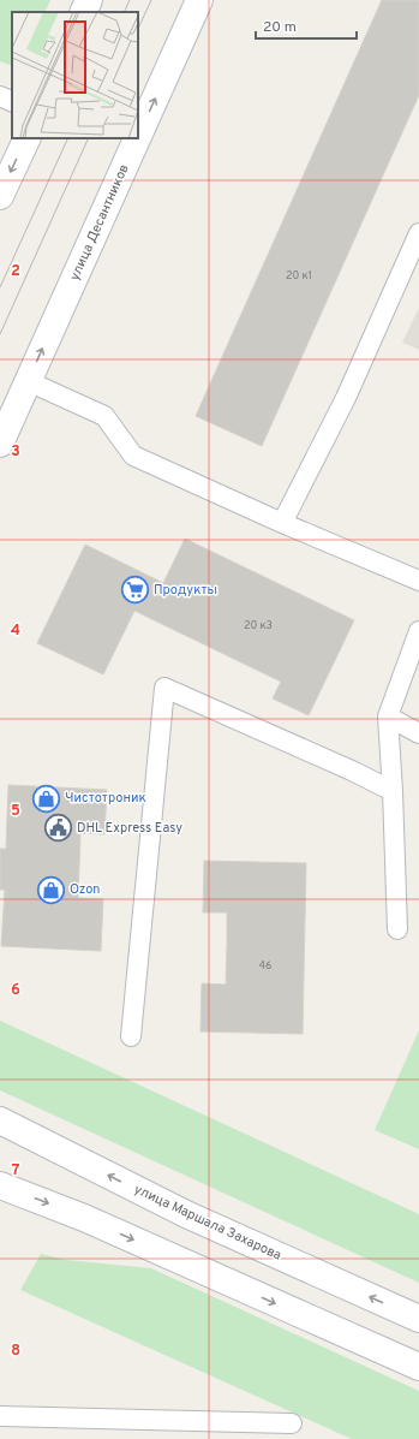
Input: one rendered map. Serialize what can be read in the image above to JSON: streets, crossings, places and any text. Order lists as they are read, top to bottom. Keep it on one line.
{"streets":{"street":["улица Десантников","улица Маршала Захарова"]},"one_way":["улица Десантников"],"places":{"supermarket":["Продукты"],"shop":["Чистотроник","Ozon"],"public building":["DHL Express Easy"]},"house_numbers":["20 к1","20 к3","46"],"scale_bar":"20 m","grid":{"rows":["2","3","4","5","6","7","8"]}}
